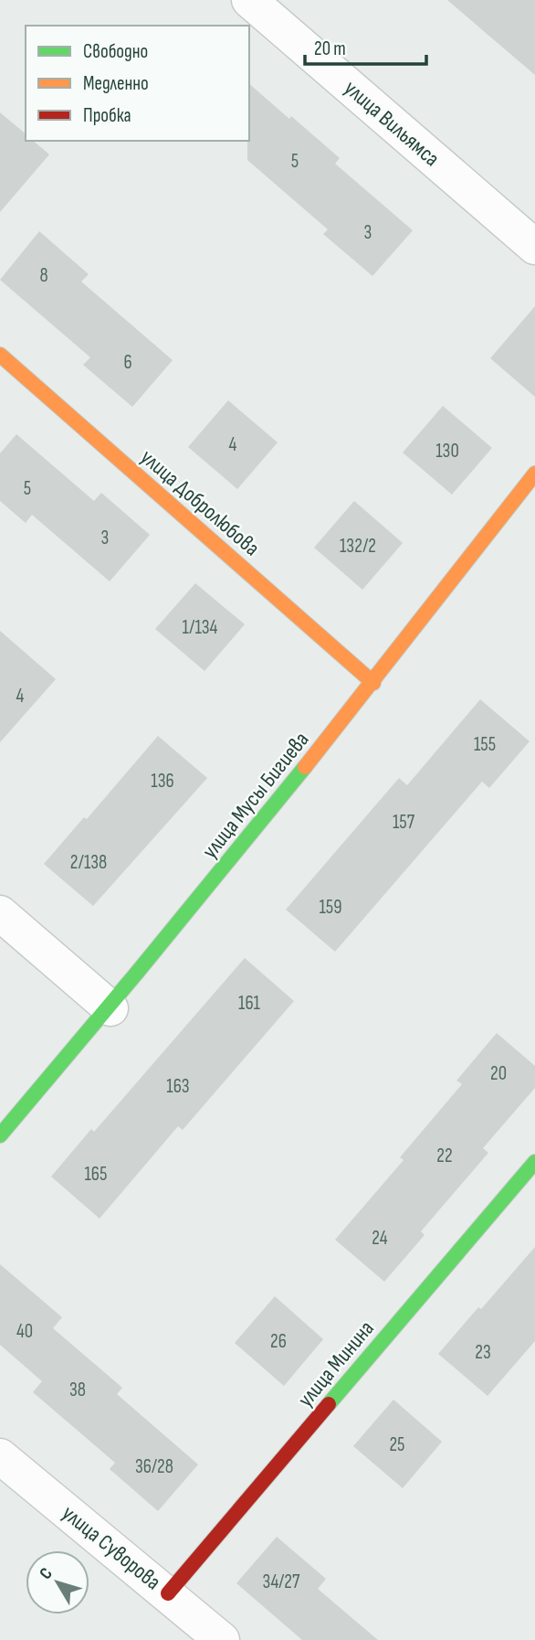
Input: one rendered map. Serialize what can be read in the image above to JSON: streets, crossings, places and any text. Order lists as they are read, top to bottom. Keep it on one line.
{"streets":{"street":["улица Вильямса","улица Добролюбова","улица Мусы Бигиева","улица Минина","улица Суворова"]},"crossings":[["улица Добролюбова","улица Мусы Бигиева"],["улица Минина","улица Суворова"]],"house_numbers":["5","3","8","6","4","130","5","3","132/2","1/134","4","155","136","157","2/138","159","161","20","163","22","165","24","40","26","23","38","25","36/28","34/27"],"legend":["Свободно","Медленно","Пробка"],"scale_bar":"20 m","north":"top left"}
